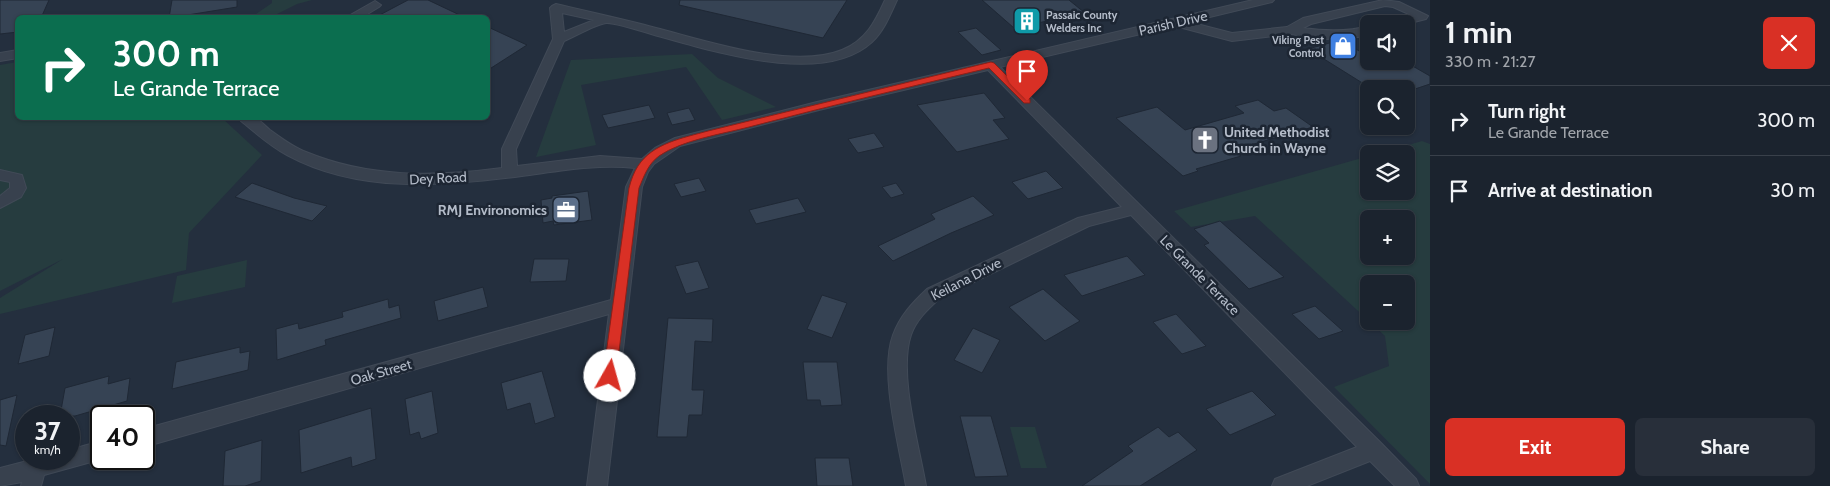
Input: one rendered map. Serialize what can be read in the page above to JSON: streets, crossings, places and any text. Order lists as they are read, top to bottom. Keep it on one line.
{"streets":{"street":["Parish Drive","Dey Road","Le Grande Terrace","Keilana Drive","Oak Street"]},"crossings":[["Parish Drive","Dey Road"],["Parish Drive","Le Grande Terrace"],["Parish Drive","Oak Street"],["Le Grande Terrace","Keilana Drive"]],"places":{"building":["Passaic County Welders Inc"],"shop":["Viking Pest Control"],"church":["United Methodist Church in Wayne"],"office":["RMJ Environomics"]},"page":{"heading":["1 min","330 m · 21:27"],"map_buttons":["+","−"],"turn":["300 m","Le Grande Terrace"],"list":[{"name":"Turn right","note":"Le Grande Terrace","value":"300 m"},{"name":"Arrive at destination","value":"30 m"}],"speed":"37 km/h","limit":"40","buttons":["Exit","Share"]}}
